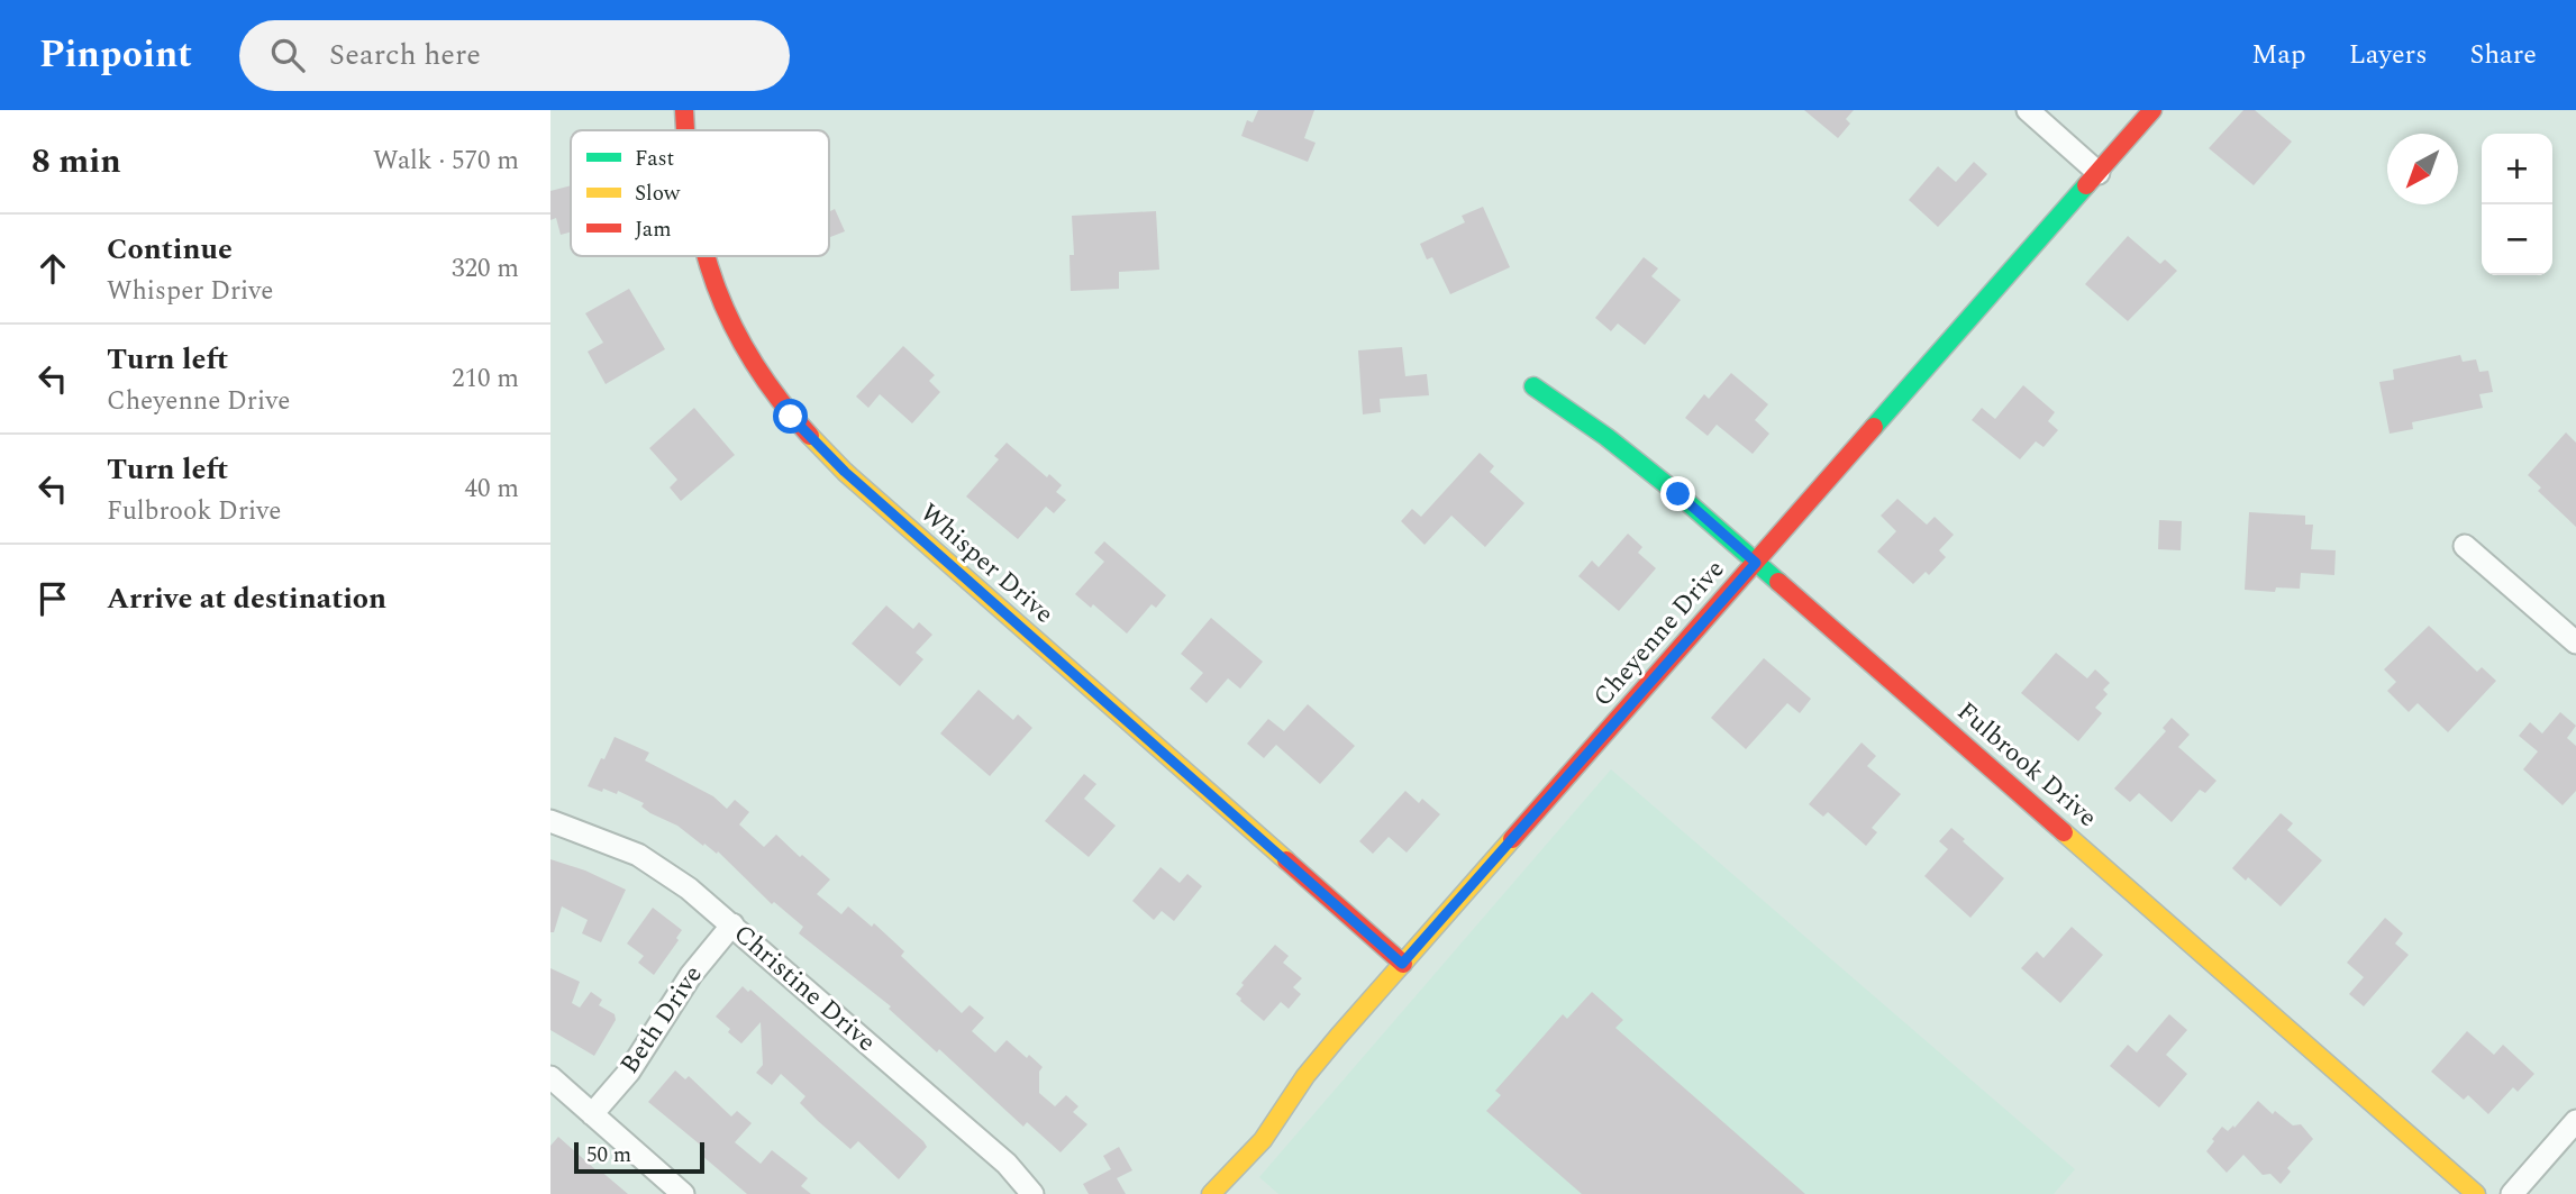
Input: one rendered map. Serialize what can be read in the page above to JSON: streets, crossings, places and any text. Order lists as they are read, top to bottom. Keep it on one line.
{"streets":{"street":["Whisper Drive","Cheyenne Drive","Fulbrook Drive","Christine Drive","Beth Drive"]},"crossings":[["Whisper Drive","Cheyenne Drive"],["Cheyenne Drive","Fulbrook Drive"],["Christine Drive","Beth Drive"]],"legend":["Fast","Slow","Jam"],"scale_bar":"50 m","north":"bottom left","page":{"header":"Pinpoint","search":"Search here","nav":["Map","Layers","Share"],"heading":["8 min","Walk · 570 m"],"map_buttons":["+","−"],"list":[["Continue","Whisper Drive","320 m"],["Turn left","Cheyenne Drive","210 m"],["Turn left","Fulbrook Drive","40 m"],"Arrive at destination"],"scale":"50 m"}}
